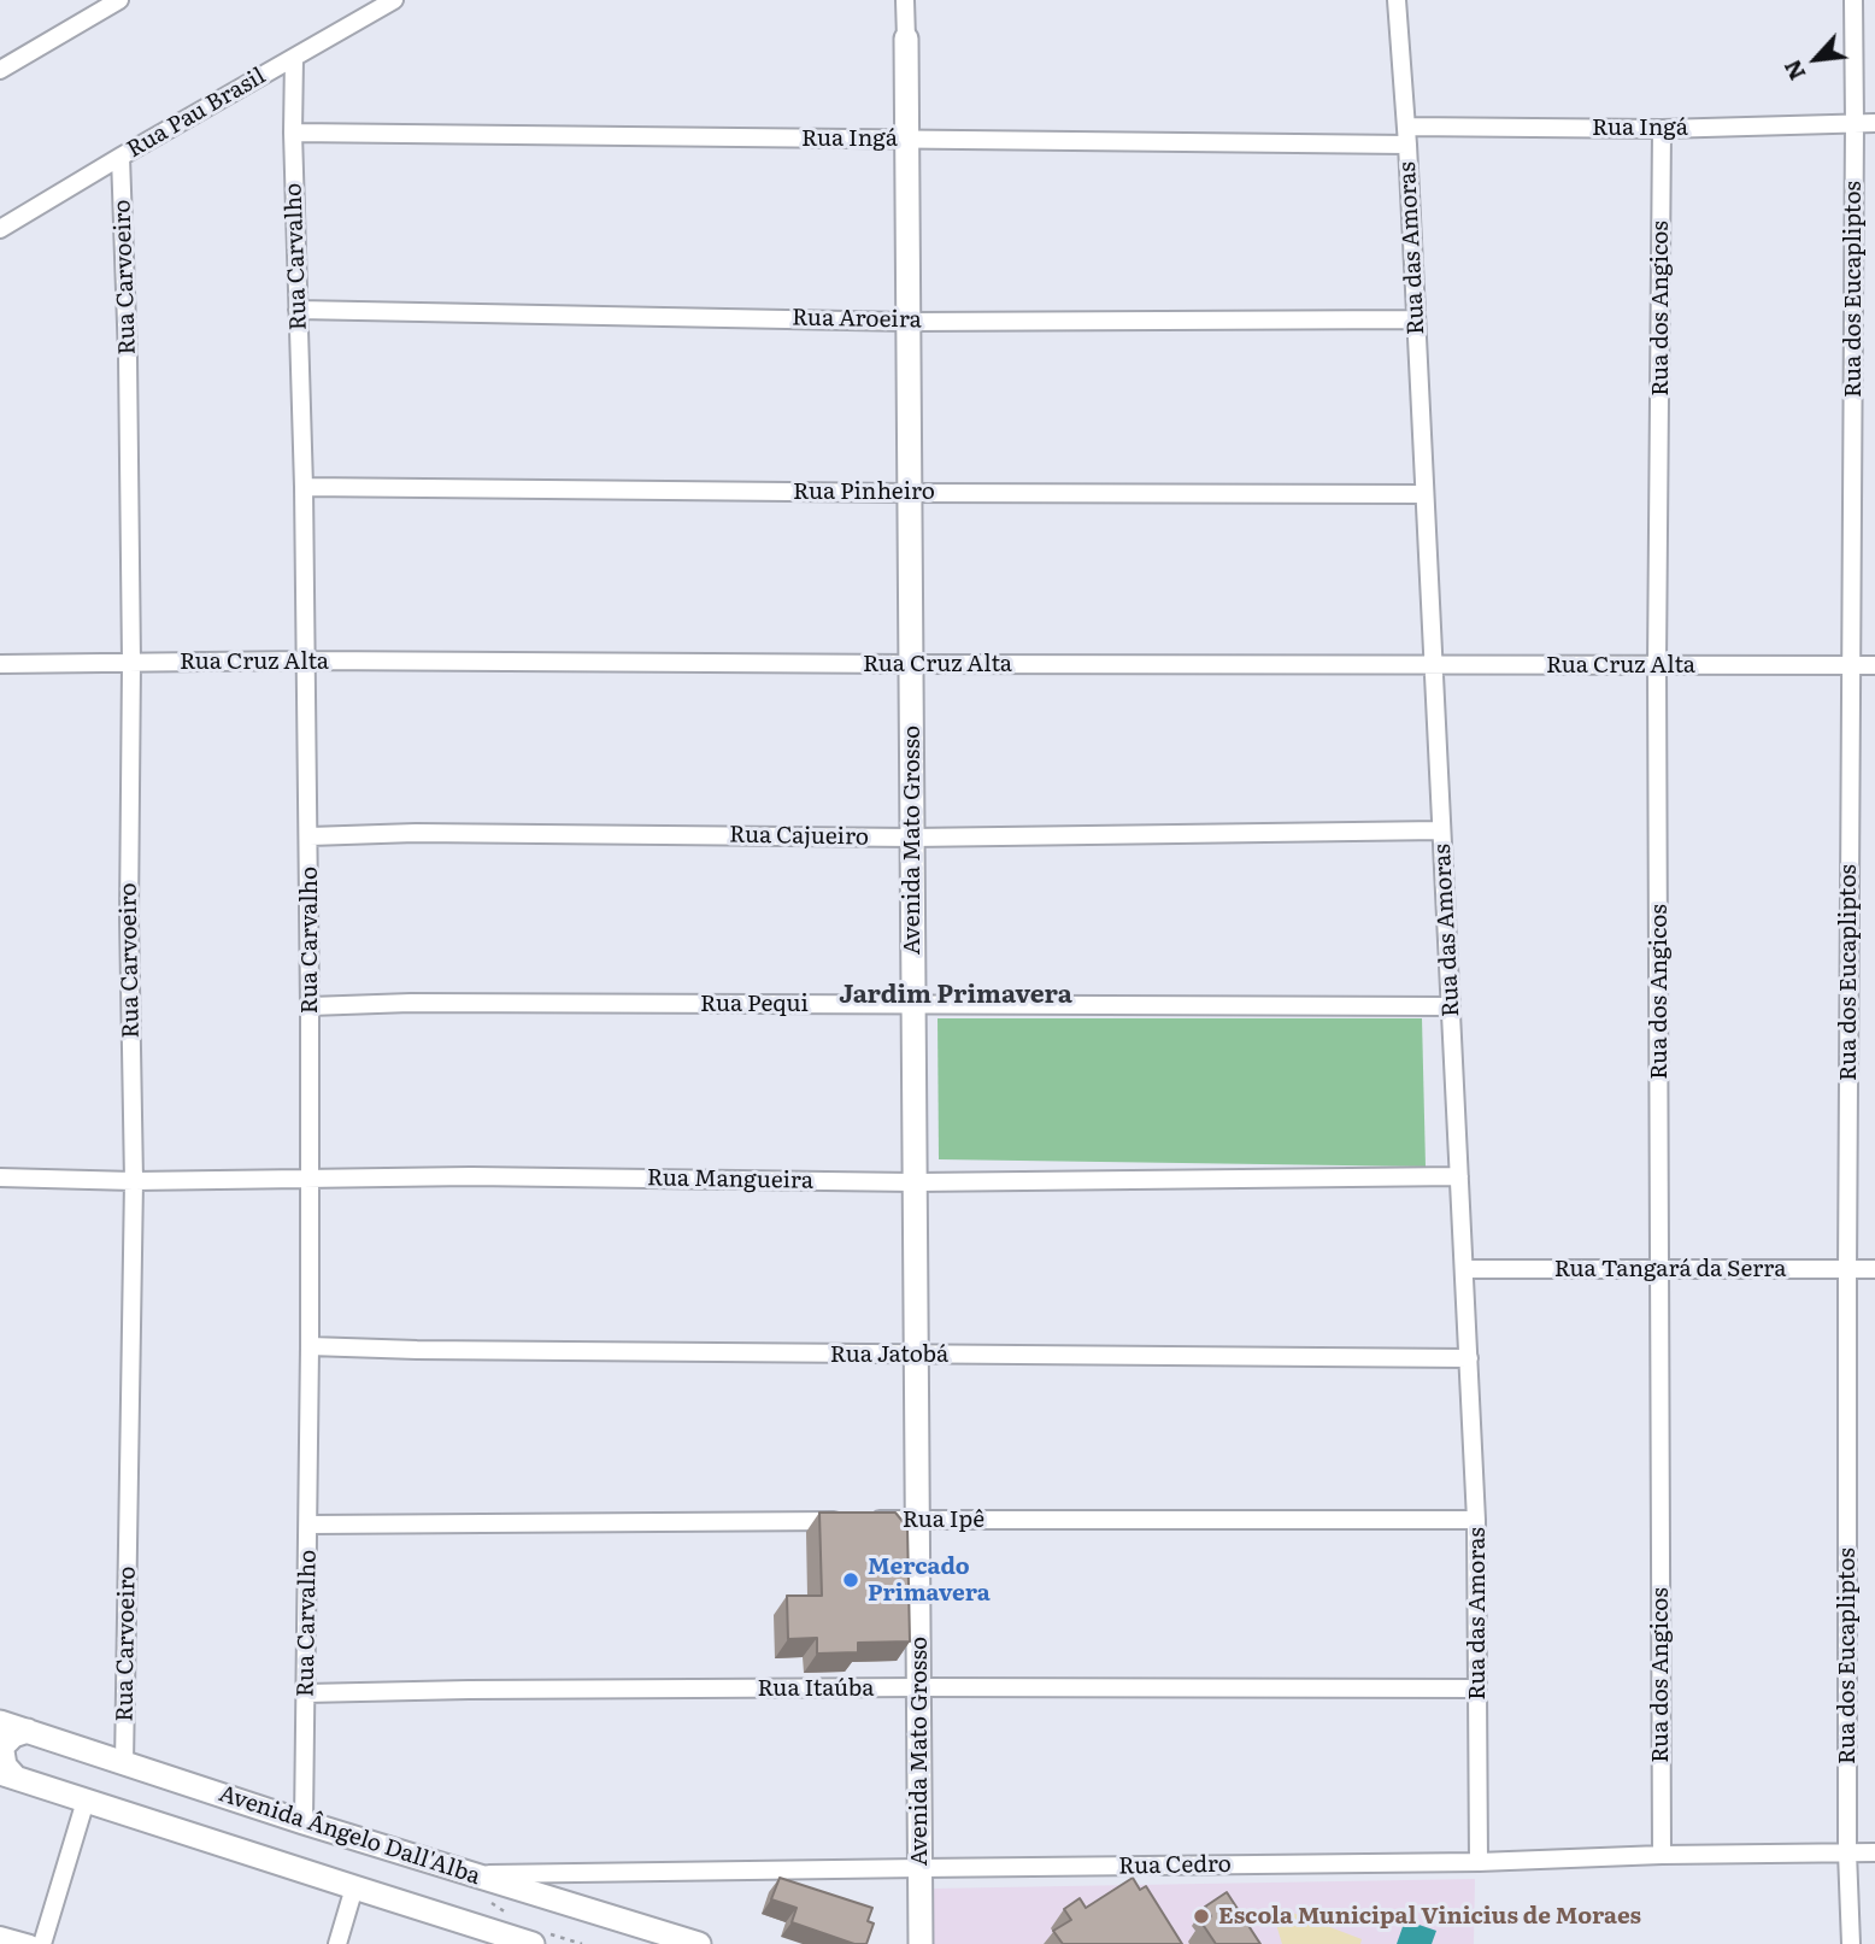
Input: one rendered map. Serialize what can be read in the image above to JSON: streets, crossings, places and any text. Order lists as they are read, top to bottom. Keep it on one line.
{"streets":{"street":["Rua Pau Brasil","Rua Ingá","Rua das Amoras","Rua Carvalho","Rua Carvoeiro","Rua dos Eucapliptos","Rua dos Angicos","Rua Aroeira","Rua Pinheiro","Rua Cruz Alta","Rua Cajueiro","Avenida Mato Grosso","Rua Pequi","Rua Mangueira","Rua Tangará da Serra","Rua Jatobá","Rua Ipê","Rua Itaúba","Avenida Ângelo Dall'Alba","Rua Cedro"]},"crossings":[["Rua Pau Brasil","Rua Carvalho"],["Rua Pau Brasil","Rua Carvoeiro"],["Rua Ingá","Rua das Amoras"],["Rua Ingá","Rua Carvalho"],["Rua Ingá","Rua dos Eucapliptos"],["Rua Ingá","Rua dos Angicos"],["Rua Ingá","Avenida Mato Grosso"],["Rua das Amoras","Rua Aroeira"],["Rua das Amoras","Rua Pinheiro"],["Rua das Amoras","Rua Cruz Alta"],["Rua das Amoras","Rua Cajueiro"],["Rua das Amoras","Rua Pequi"],["Rua das Amoras","Rua Mangueira"],["Rua das Amoras","Rua Tangará da Serra"],["Rua das Amoras","Rua Jatobá"],["Rua das Amoras","Rua Ipê"],["Rua das Amoras","Rua Itaúba"],["Rua das Amoras","Rua Cedro"],["Rua Carvalho","Rua Aroeira"],["Rua Carvalho","Rua Pinheiro"],["Rua Carvalho","Rua Cruz Alta"],["Rua Carvalho","Rua Cajueiro"],["Rua Carvalho","Rua Pequi"],["Rua Carvalho","Rua Mangueira"],["Rua Carvalho","Rua Jatobá"],["Rua Carvalho","Rua Ipê"],["Rua Carvalho","Rua Itaúba"],["Rua Carvalho","Avenida Ângelo Dall'Alba"],["Rua Carvoeiro","Rua Cruz Alta"],["Rua Carvoeiro","Rua Mangueira"],["Rua Carvoeiro","Avenida Ângelo Dall'Alba"],["Rua dos Eucapliptos","Rua Cruz Alta"],["Rua dos Eucapliptos","Rua Tangará da Serra"],["Rua dos Eucapliptos","Rua Cedro"],["Rua dos Angicos","Rua Cruz Alta"],["Rua dos Angicos","Rua Tangará da Serra"],["Rua dos Angicos","Rua Cedro"],["Rua Aroeira","Avenida Mato Grosso"],["Rua Pinheiro","Avenida Mato Grosso"],["Rua Cruz Alta","Avenida Mato Grosso"],["Rua Cajueiro","Avenida Mato Grosso"],["Avenida Mato Grosso","Rua Pequi"],["Avenida Mato Grosso","Rua Mangueira"],["Avenida Mato Grosso","Rua Jatobá"],["Avenida Mato Grosso","Rua Ipê"],["Avenida Mato Grosso","Rua Itaúba"],["Avenida Mato Grosso","Rua Cedro"],["Avenida Ângelo Dall'Alba","Rua Cedro"]],"districts":["Jardim Primavera"],"places":["Mercado Primavera","Escola Municipal Vinicius de Moraes"],"north":"bottom left"}
